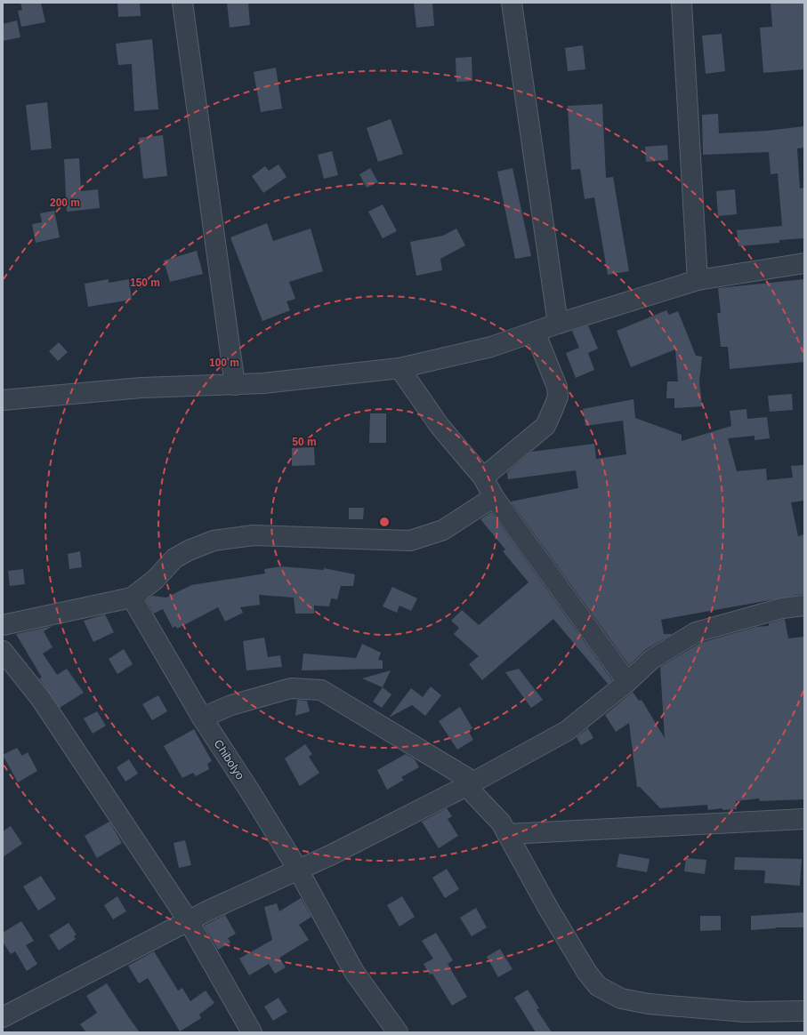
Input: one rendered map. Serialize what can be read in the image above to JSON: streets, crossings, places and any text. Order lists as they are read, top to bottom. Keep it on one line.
{"streets":{"street":["Chibolyo"]},"rings":["200 m","150 m","100 m","50 m"]}
